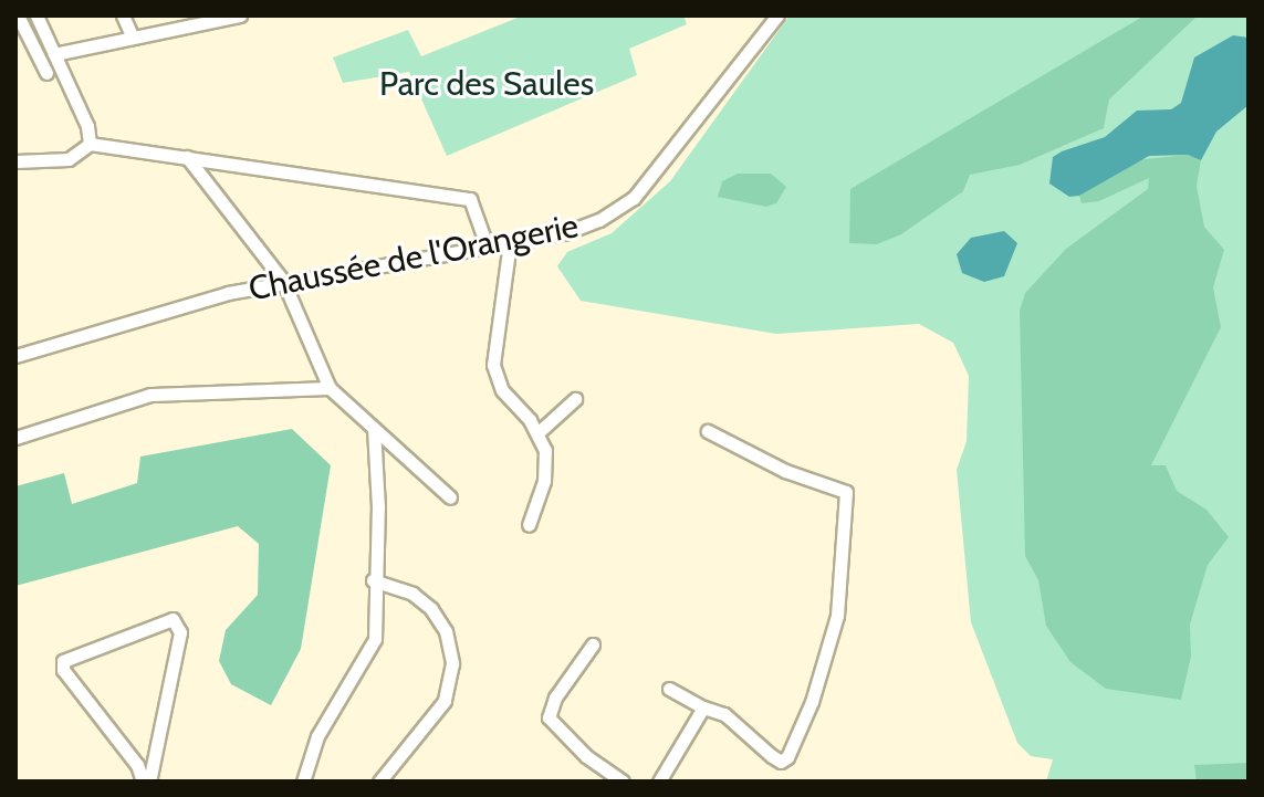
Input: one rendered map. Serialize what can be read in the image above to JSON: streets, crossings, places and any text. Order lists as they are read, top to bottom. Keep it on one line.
{"streets":{"street":["Chaussée de l'Orangerie"]},"parks":["Parc des Saules"]}
